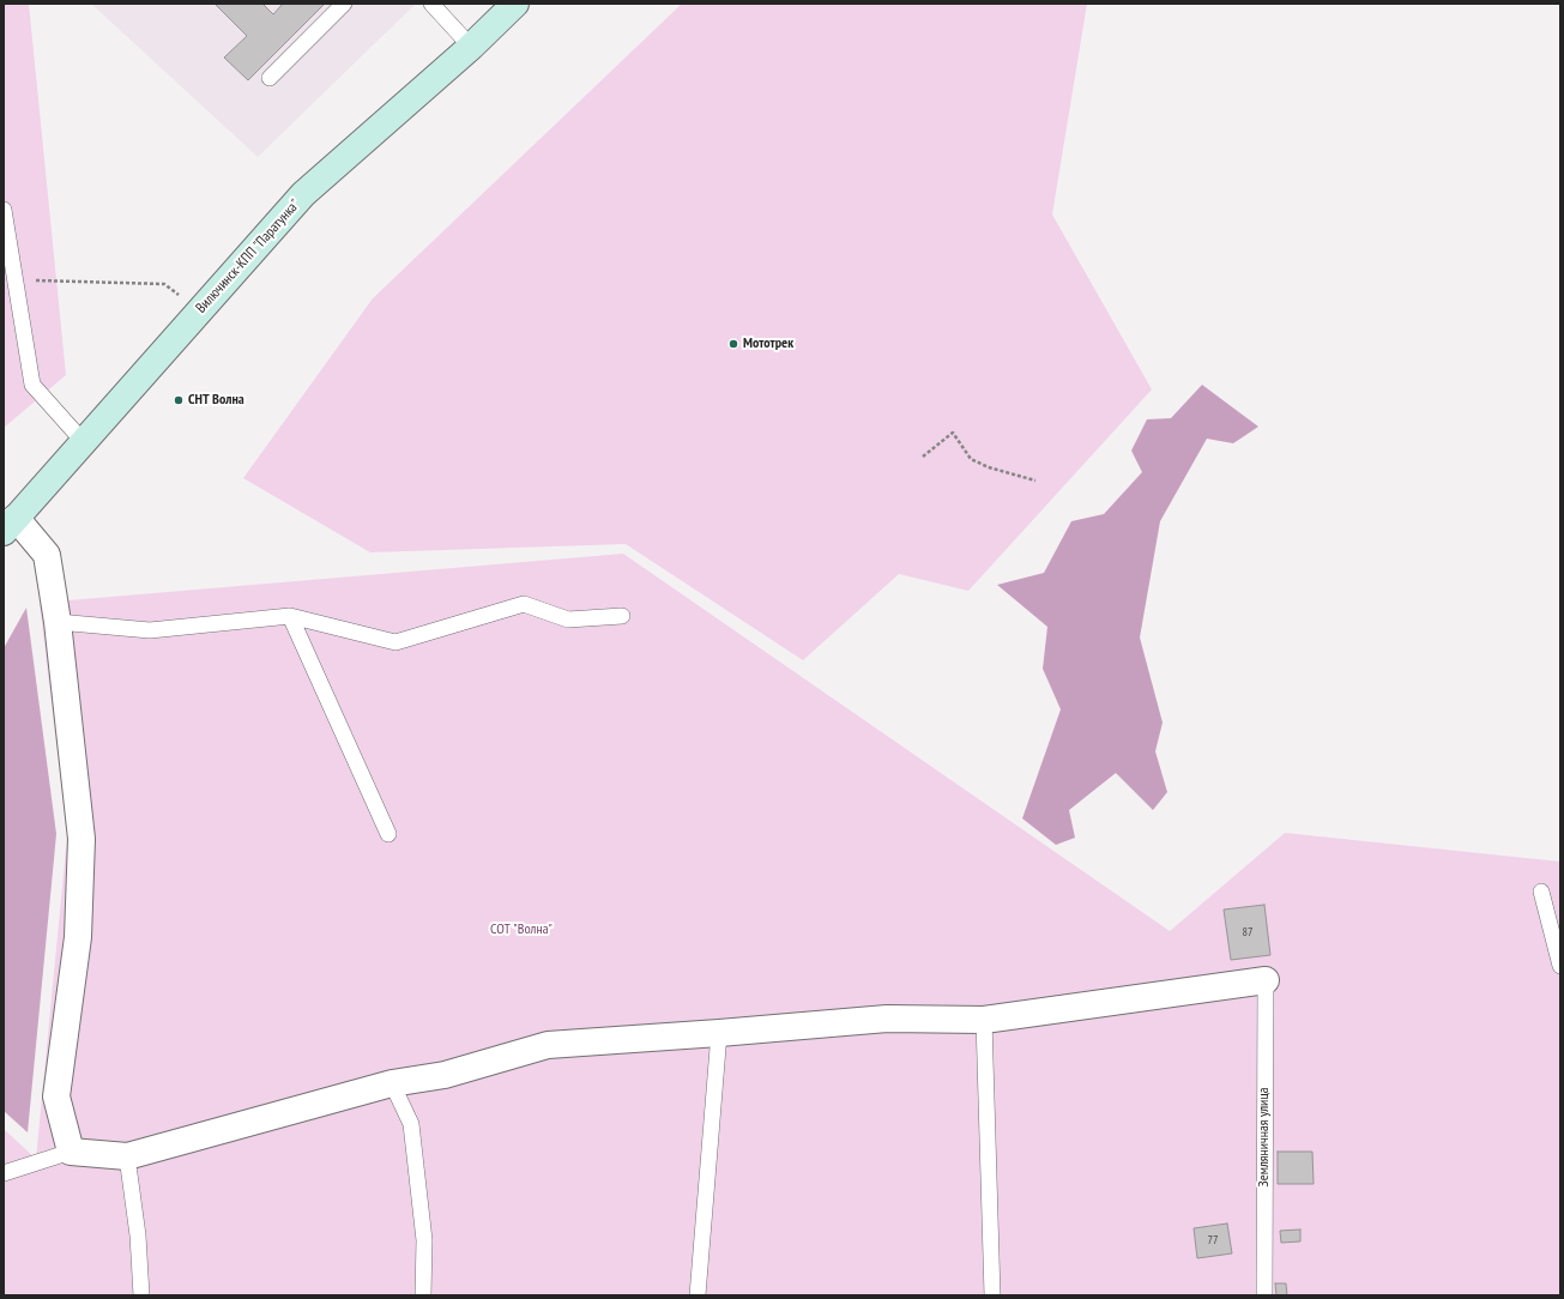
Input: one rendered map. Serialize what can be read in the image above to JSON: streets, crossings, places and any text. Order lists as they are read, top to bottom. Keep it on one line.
{"streets":{"main road":["Вилючинск-КПП \"Паратунка\""],"lane":["Земляничная улица"]},"parks":["СОТ \"Волна\""],"places":["Мототрек","СНТ Волна"],"house_numbers":["87","77"]}
